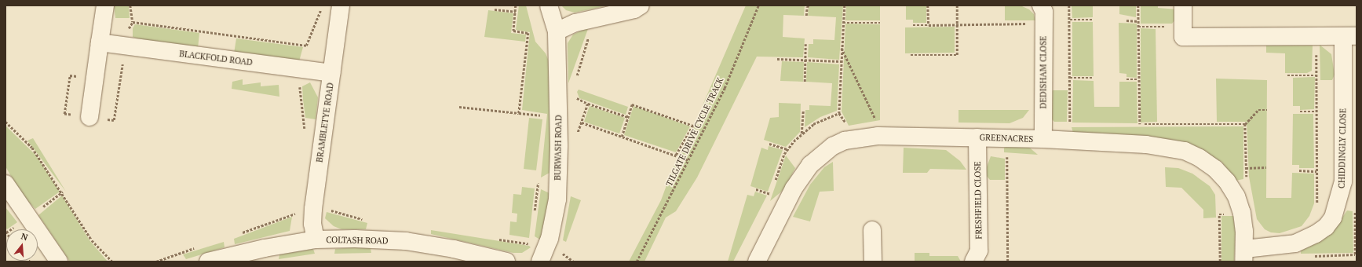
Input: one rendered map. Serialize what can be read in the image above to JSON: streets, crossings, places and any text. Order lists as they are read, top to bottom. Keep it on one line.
{"streets":{"street":["BLACKFOLD ROAD","DEDISHAM CLOSE","BRAMBLETYE ROAD","GREENACRES","BURWASH ROAD","CHIDDINGLY CLOSE","FRESHFIELD CLOSE","COLTASH ROAD"],"path":["TILGATE DRIVE CYCLE TRACK"]},"crossings":[["BLACKFOLD ROAD","BRAMBLETYE ROAD"],["DEDISHAM CLOSE","GREENACRES"],["BRAMBLETYE ROAD","COLTASH ROAD"],["GREENACRES","CHIDDINGLY CLOSE"],["GREENACRES","FRESHFIELD CLOSE"]],"north":"top"}
